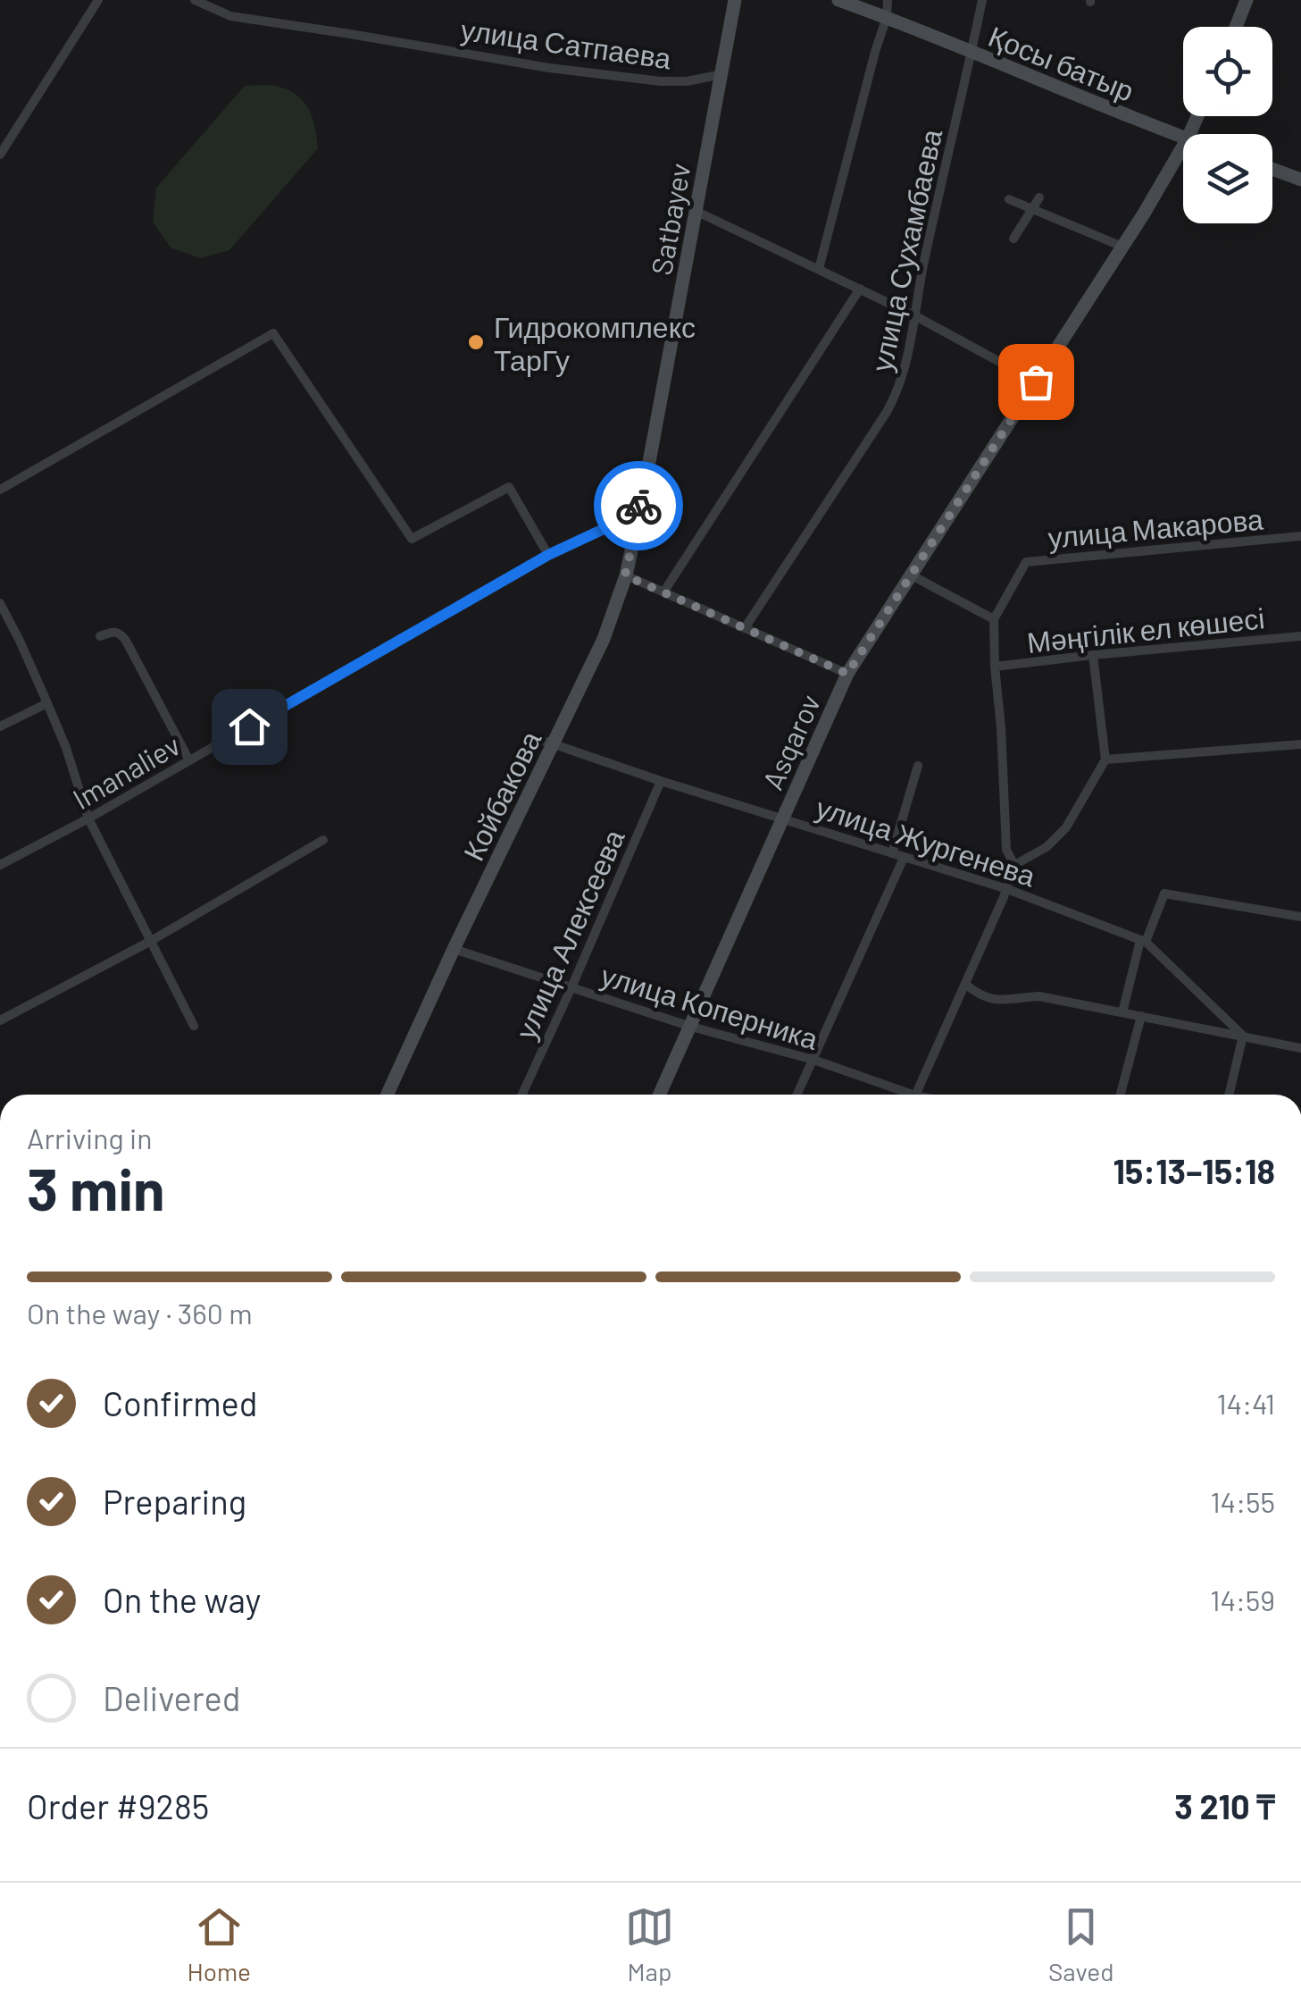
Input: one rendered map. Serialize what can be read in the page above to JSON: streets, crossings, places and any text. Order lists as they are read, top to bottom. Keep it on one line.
{"streets":{"street":["улица Сатпаева","Қосы батыр","Satbayev","улица Сухамбаева","улица Макарова","Мәңгілік ел көшесі","Asqarov","Imanaliev","Койбакова","улица Жургенева","улица Алексеева","улица Коперника"]},"crossings":[["улица Сатпаева","Satbayev"],["Қосы батыр","улица Сухамбаева"],["Satbayev","Imanaliev"],["Satbayev","Койбакова"],["Asqarov","улица Жургенева"],["Asqarov","улица Коперника"],["Imanaliev","Койбакова"],["Койбакова","улица Жургенева"],["Койбакова","улица Коперника"],["улица Жургенева","улица Алексеева"],["улица Алексеева","улица Коперника"]],"places":["Гидрокомплекс ТарГу"],"page":{"heading":["3 min","Arriving in","15:13–15:18"],"panel":["Order #9285","3 210 ₸"],"bar":"On the way · 360 m","list":[["Confirmed","14:41"],["Preparing","14:55"],["On the way","14:59"],"Delivered"],"tabs":["Home","Map","Saved"]}}
